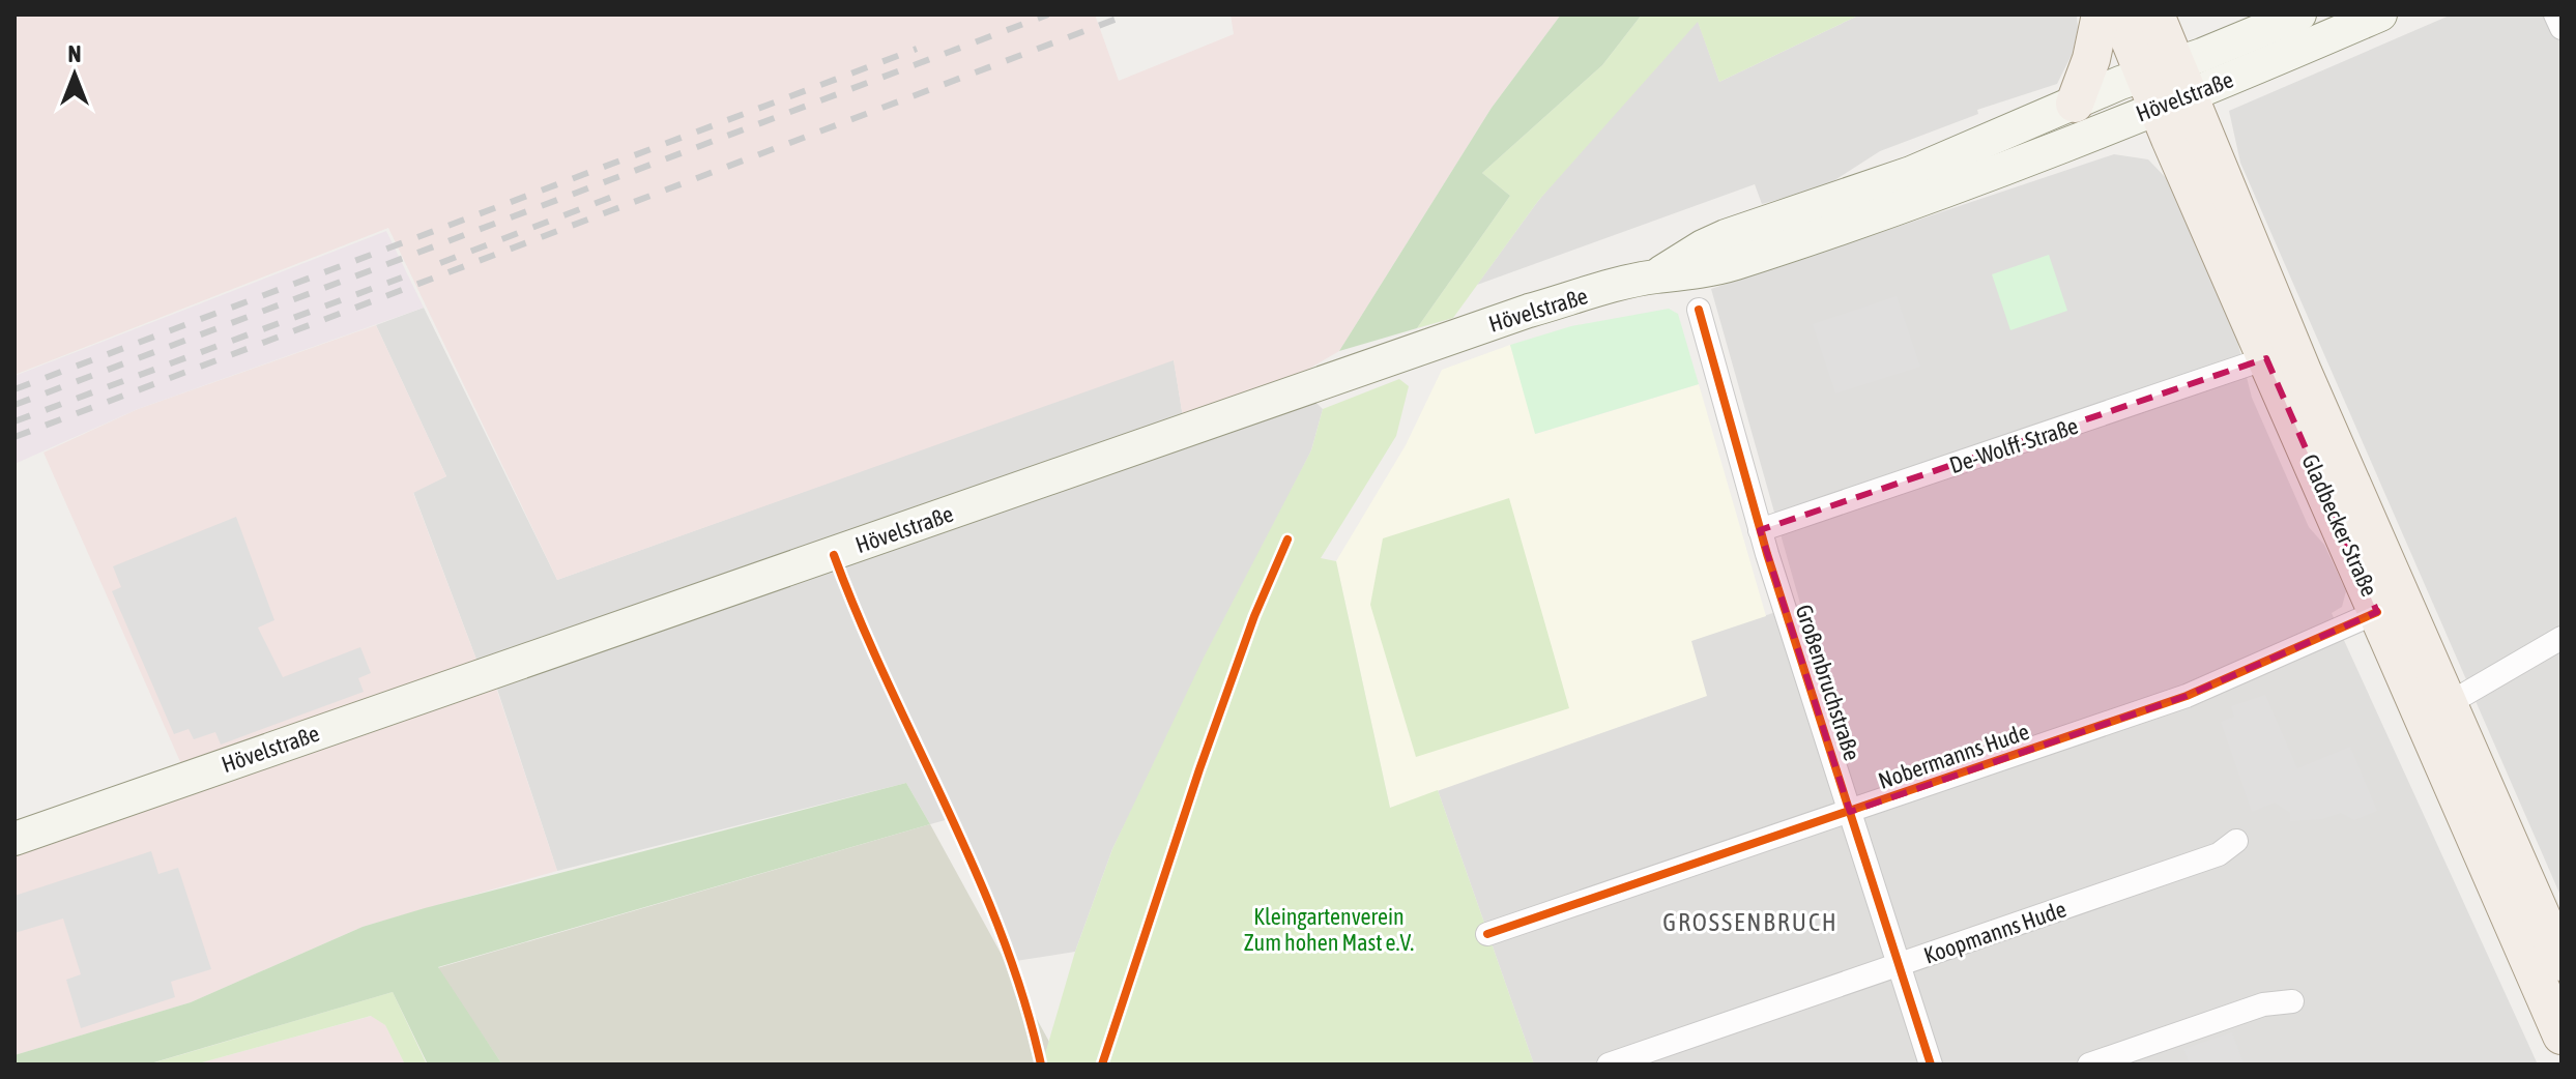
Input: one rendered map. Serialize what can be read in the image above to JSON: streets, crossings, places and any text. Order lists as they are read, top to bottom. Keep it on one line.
{"streets":{"main road":["Hövelstraße","Gladbecker Straße"],"street":["De-Wolff-Straße","Großenbruchstraße","Nobermanns Hude","Koopmanns Hude"]},"crossings":[["Hövelstraße","Gladbecker Straße"],["De-Wolff-Straße","Gladbecker Straße"],["De-Wolff-Straße","Großenbruchstraße"],["Gladbecker Straße","Nobermanns Hude"],["Großenbruchstraße","Nobermanns Hude"],["Großenbruchstraße","Koopmanns Hude"]],"districts":["GROSSENBRUCH"],"parks":["Kleingartenverein Zum hohen Mast e.V."],"north":"top"}
